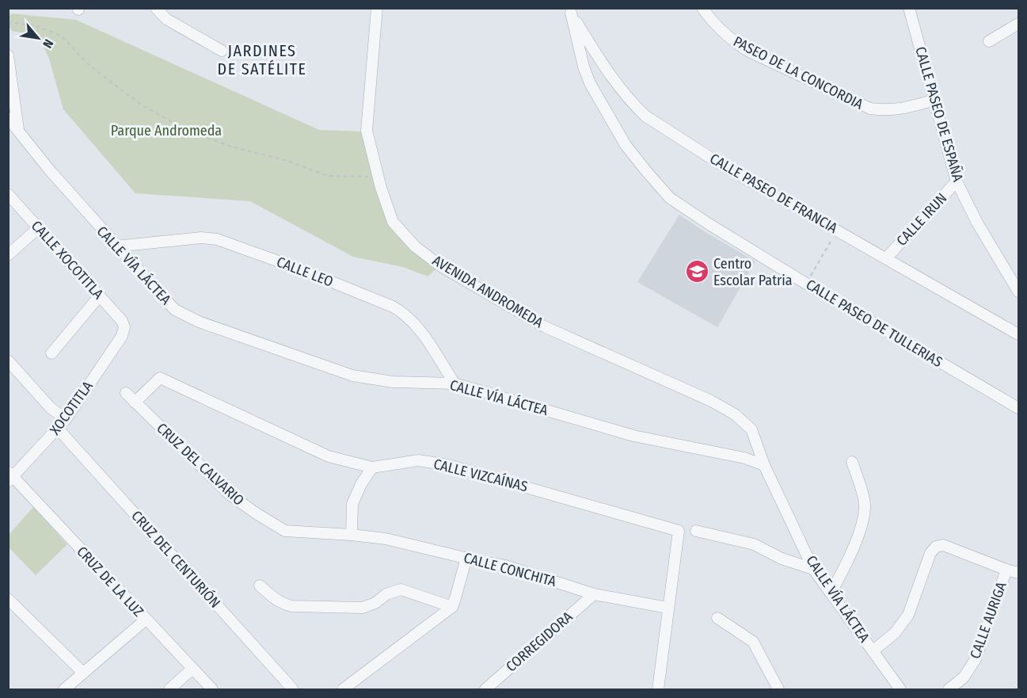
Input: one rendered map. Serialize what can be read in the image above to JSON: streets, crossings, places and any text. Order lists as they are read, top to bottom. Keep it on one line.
{"streets":{"street":["PASEO DE LA CONCORDIA","CALLE PASEO DE ESPAÑA","CALLE PASEO DE FRANCIA","CALLE IRUN","CALLE XOCOTITLA","CALLE VÍA LÁCTEA","CALLE LEO","AVENIDA ANDROMEDA","CALLE PASEO DE TULLERIAS","XOCOTITLA","CRUZ DEL CALVARIO","CALLE VIZCAÍNAS","CRUZ DEL CENTURIÓN","CALLE CONCHITA","CRUZ DE LA LUZ","CALLE AURIGA","CORREGIDORA"]},"crossings":[["PASEO DE LA CONCORDIA","CALLE PASEO DE ESPAÑA"],["CALLE PASEO DE ESPAÑA","CALLE IRUN"],["CALLE PASEO DE FRANCIA","CALLE IRUN"],["CALLE PASEO DE FRANCIA","CALLE PASEO DE TULLERIAS"],["CALLE XOCOTITLA","XOCOTITLA"],["CALLE VÍA LÁCTEA","CALLE LEO"],["CALLE VÍA LÁCTEA","AVENIDA ANDROMEDA"],["XOCOTITLA","CRUZ DEL CENTURIÓN"],["XOCOTITLA","CRUZ DE LA LUZ"],["CRUZ DEL CALVARIO","CALLE VIZCAÍNAS"],["CRUZ DEL CALVARIO","CALLE CONCHITA"],["CALLE VIZCAÍNAS","CALLE CONCHITA"],["CALLE CONCHITA","CORREGIDORA"]],"districts":["JARDINES DE SATÉLITE"],"parks":["Parque Andromeda"],"places":{"school or university":["Centro Escolar Patria"]},"north":"bottom right"}
